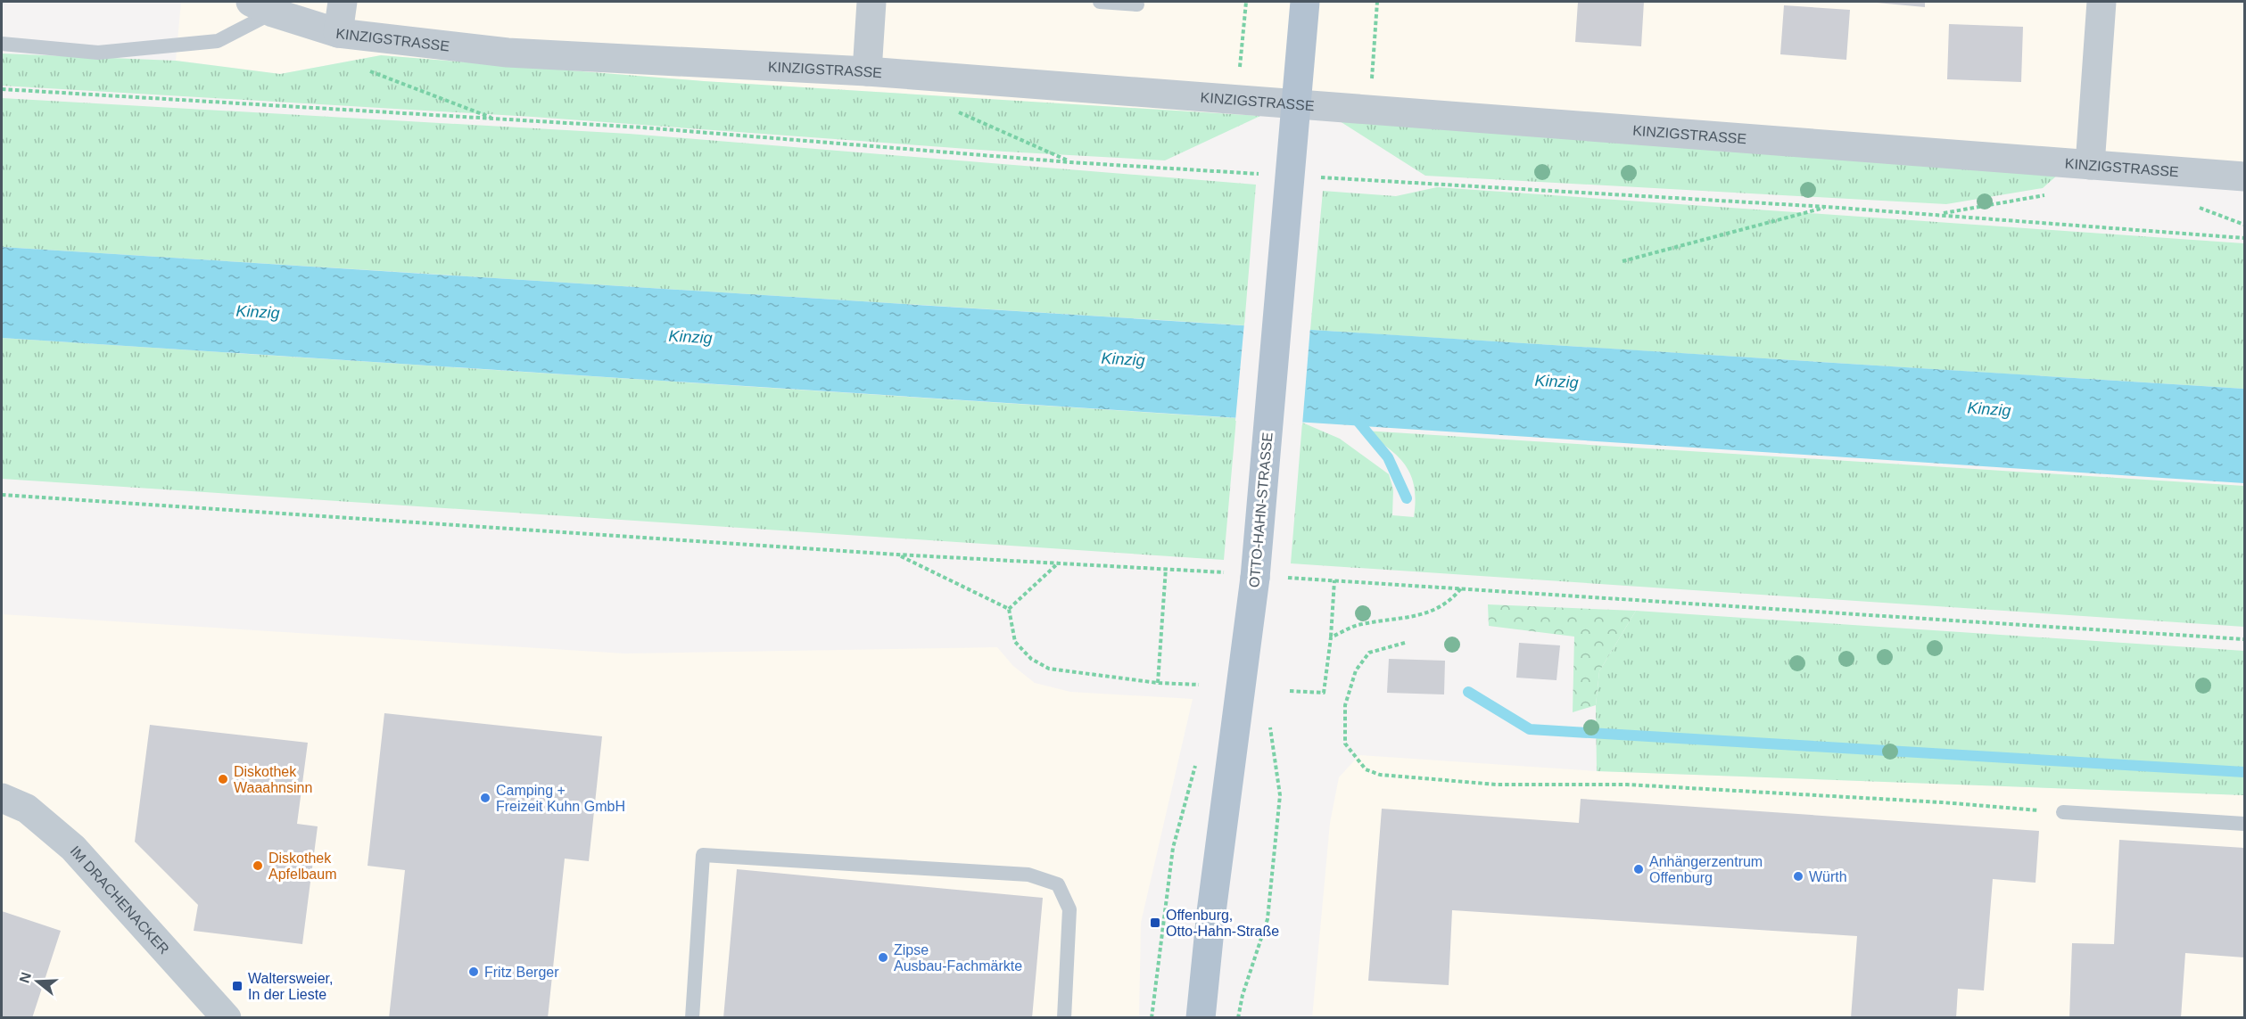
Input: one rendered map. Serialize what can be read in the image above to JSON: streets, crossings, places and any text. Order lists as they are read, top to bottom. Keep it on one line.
{"streets":{"main road":["OTTO-HAHN-STRASSE"],"street":["KINZIGSTRASSE","IM DRACHENACKER"]},"water":["Kinzig"],"places":{"other":["Diskothek Waaahnsinn","Camping + Freizeit Kuhn GmbH","Diskothek Apfelbaum","Anhängerzentrum Offenburg","Würth","Zipse Ausbau-Fachmärkte","Fritz Berger"],"transit":["Offenburg, Otto-Hahn-Straße","Waltersweier, In der Lieste"]},"north":"left"}
